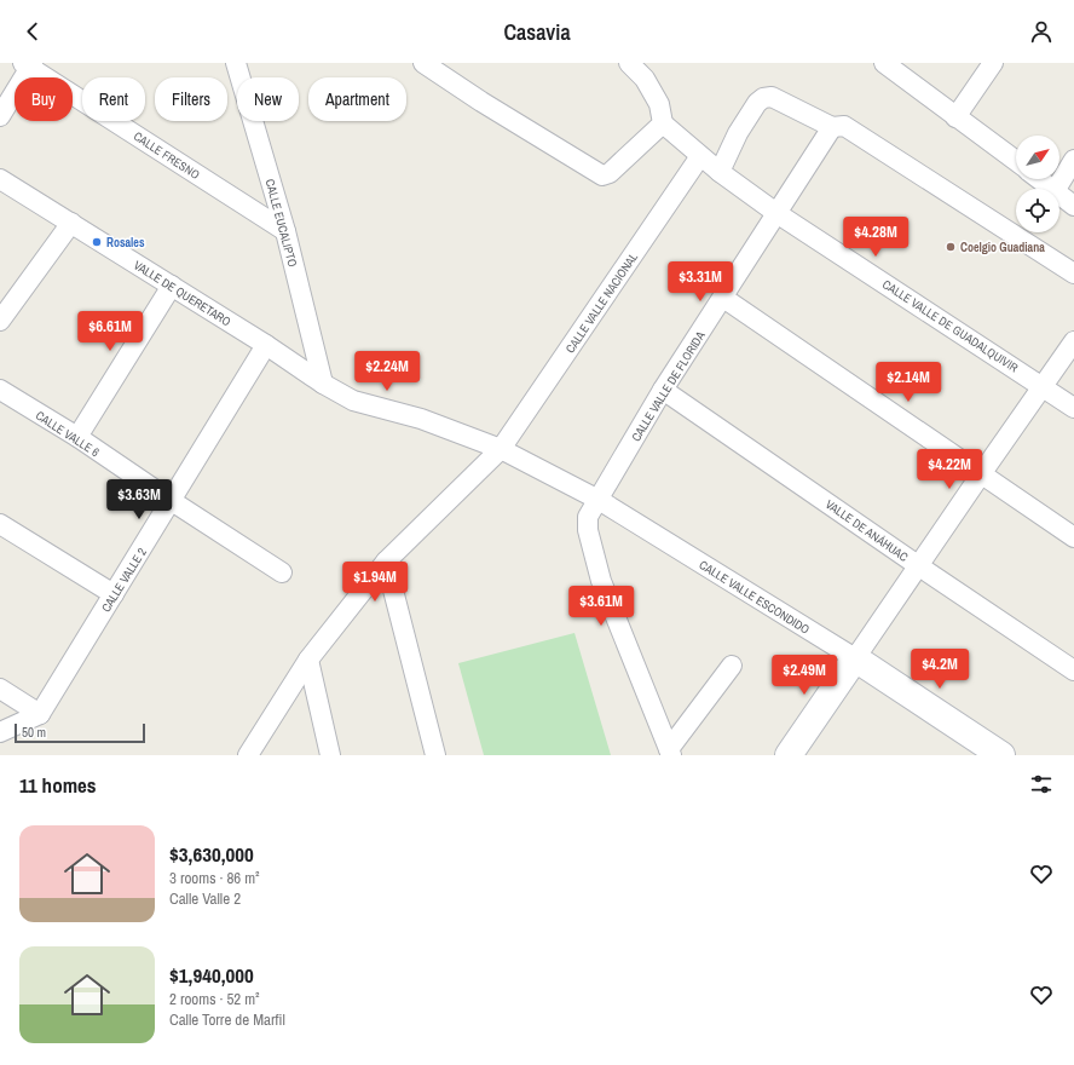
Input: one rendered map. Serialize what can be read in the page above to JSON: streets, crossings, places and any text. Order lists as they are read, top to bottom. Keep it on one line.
{"streets":{"street":["CALLE FRESNO","CALLE EUCALIPTO","VALLE DE QUERETARO","CALLE VALLE NACIONAL","CALLE VALLE DE GUADALQUIVIR","CALLE VALLE DE FLORIDA","CALLE VALLE 6","VALLE DE ANÁHUAC","CALLE VALLE 2","CALLE VALLE ESCONDIDO"]},"crossings":[["CALLE FRESNO","CALLE EUCALIPTO"],["CALLE EUCALIPTO","VALLE DE QUERETARO"],["CALLE EUCALIPTO","CALLE VALLE ESCONDIDO"],["VALLE DE QUERETARO","CALLE VALLE 2"],["VALLE DE QUERETARO","CALLE VALLE ESCONDIDO"],["CALLE VALLE NACIONAL","CALLE VALLE DE GUADALQUIVIR"],["CALLE VALLE NACIONAL","CALLE VALLE ESCONDIDO"],["CALLE VALLE DE GUADALQUIVIR","CALLE VALLE DE FLORIDA"],["CALLE VALLE DE FLORIDA","VALLE DE ANÁHUAC"],["CALLE VALLE DE FLORIDA","CALLE VALLE ESCONDIDO"],["CALLE VALLE 6","CALLE VALLE 2"]],"places":["Rosales","Coelgio Guadiana"],"scale_bar":"50 m","north":"top right","page":{"header":"Casavia","chip":["Buy","Rent","Filters","New","Apartment"],"price":["$4.28M","$3.31M","$6.61M","$2.24M","$2.14M","$4.22M","$3.63M","$1.94M","$3.61M","$4.2M","$2.49M"],"scale":"50 m","heading":"11 homes","list":[{"name":"$3,630,000","note":"3 rooms · 86 m² · Calle Valle 2"},{"name":"$1,940,000","note":"2 rooms · 52 m² · Calle Torre de Marfil"}]}}
